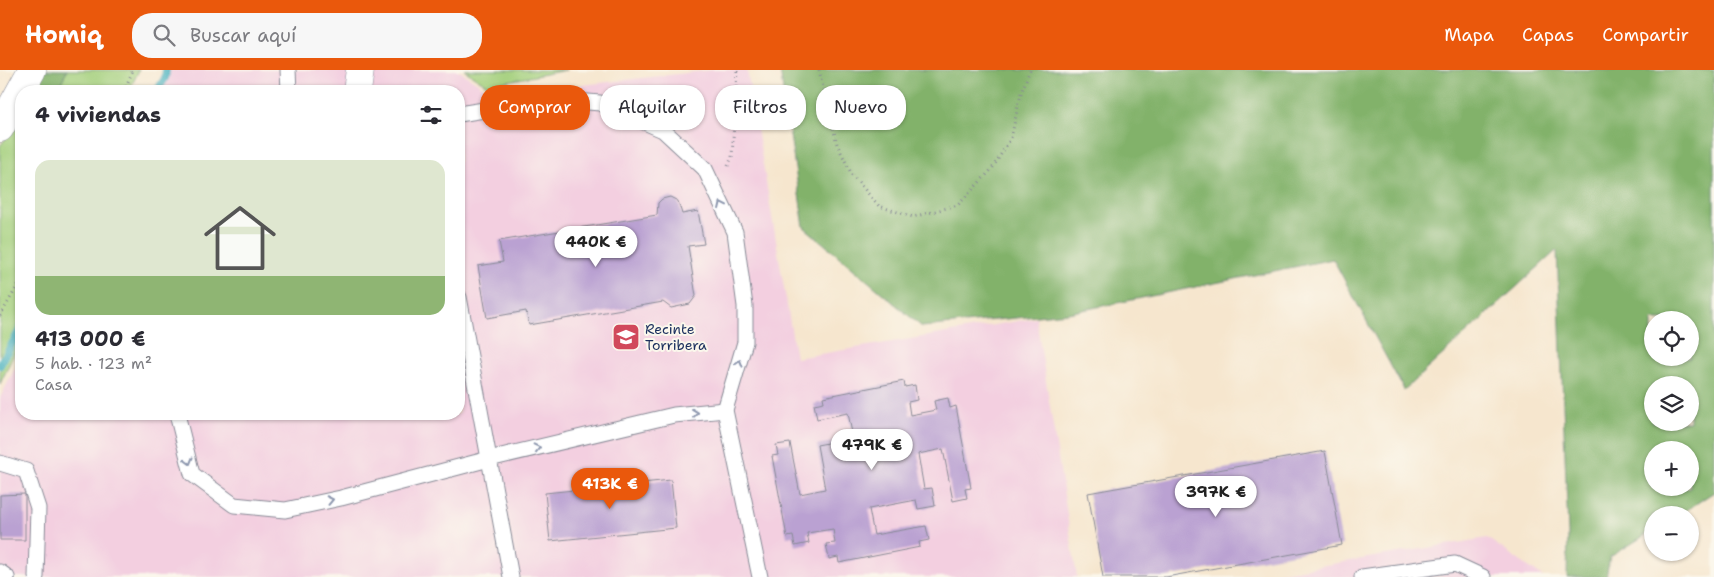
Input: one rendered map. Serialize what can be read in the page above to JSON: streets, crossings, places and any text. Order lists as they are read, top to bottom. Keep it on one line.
{"places":{"school or university":["Recinte Torribera"]},"page":{"header":"Homiq","search":"Buscar aquí","nav":["Mapa","Capas","Compartir"],"chip":["Comprar","Alquilar","Filtros","Nuevo"],"heading":"4 viviendas","list":[{"name":"413 000 €","note":"5 hab. · 123 m² · Casa"}],"price":["440K €","479K €","413K €","397K €"],"map_buttons":["+","−"]}}
